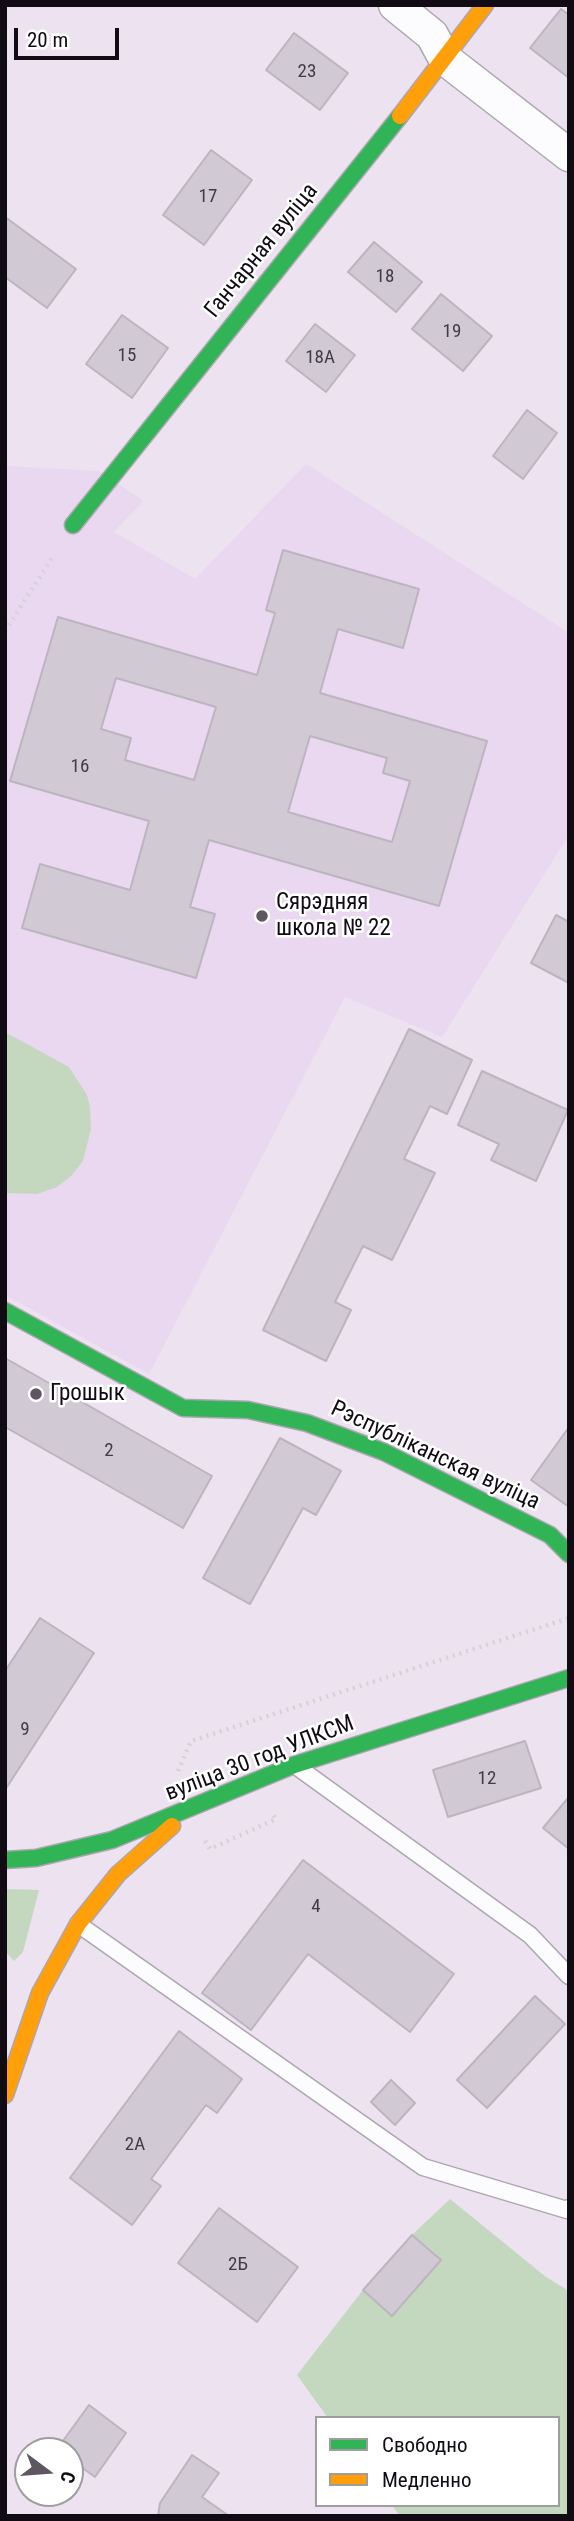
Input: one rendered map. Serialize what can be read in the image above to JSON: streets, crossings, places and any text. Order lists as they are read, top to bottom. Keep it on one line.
{"streets":{"street":["Ганчарная вуліца","Рэспубліканская вуліца","вуліца 30 год УЛКСМ"]},"places":["Сярэдняя школа № 22","Грошык"],"house_numbers":["23","17","18","19","15","18А","16","2","9","12","4","2А","2Б"],"legend":["Свободно","Медленно"],"scale_bar":"20 m","north":"right"}
